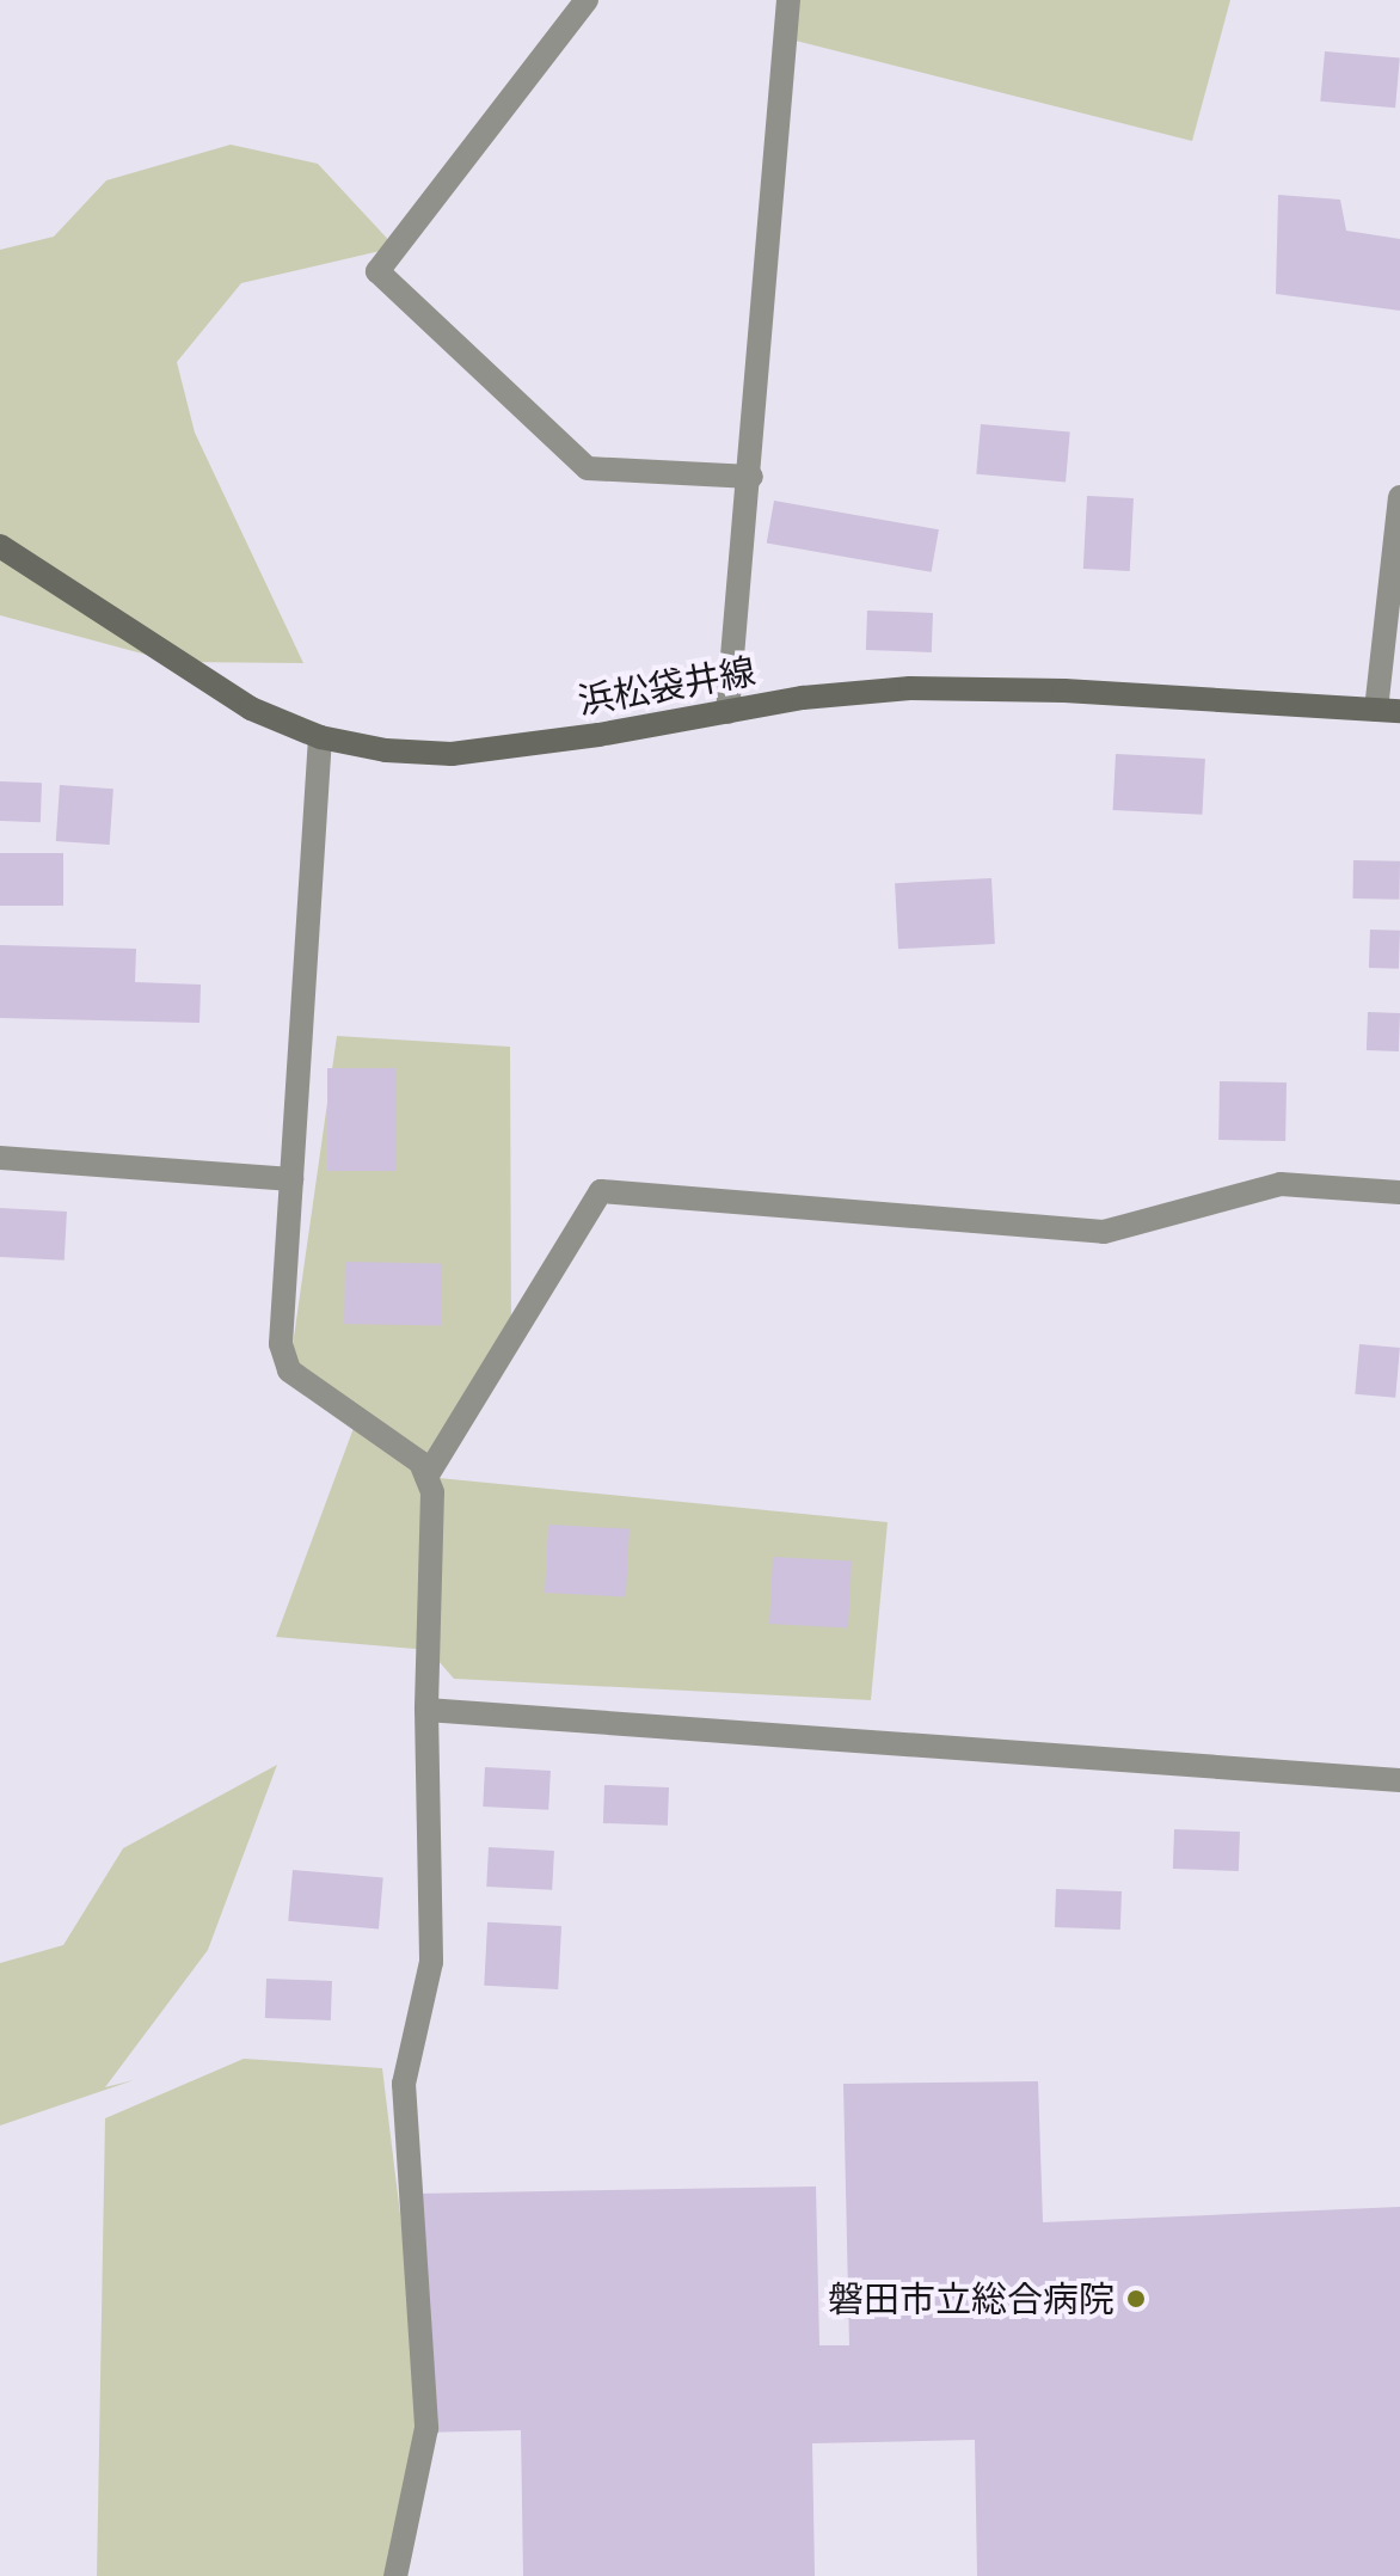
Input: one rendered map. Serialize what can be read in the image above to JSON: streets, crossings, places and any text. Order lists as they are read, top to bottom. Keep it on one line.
{"streets":{"main road":["浜松袋井線"]},"places":["磐田市立総合病院"]}
